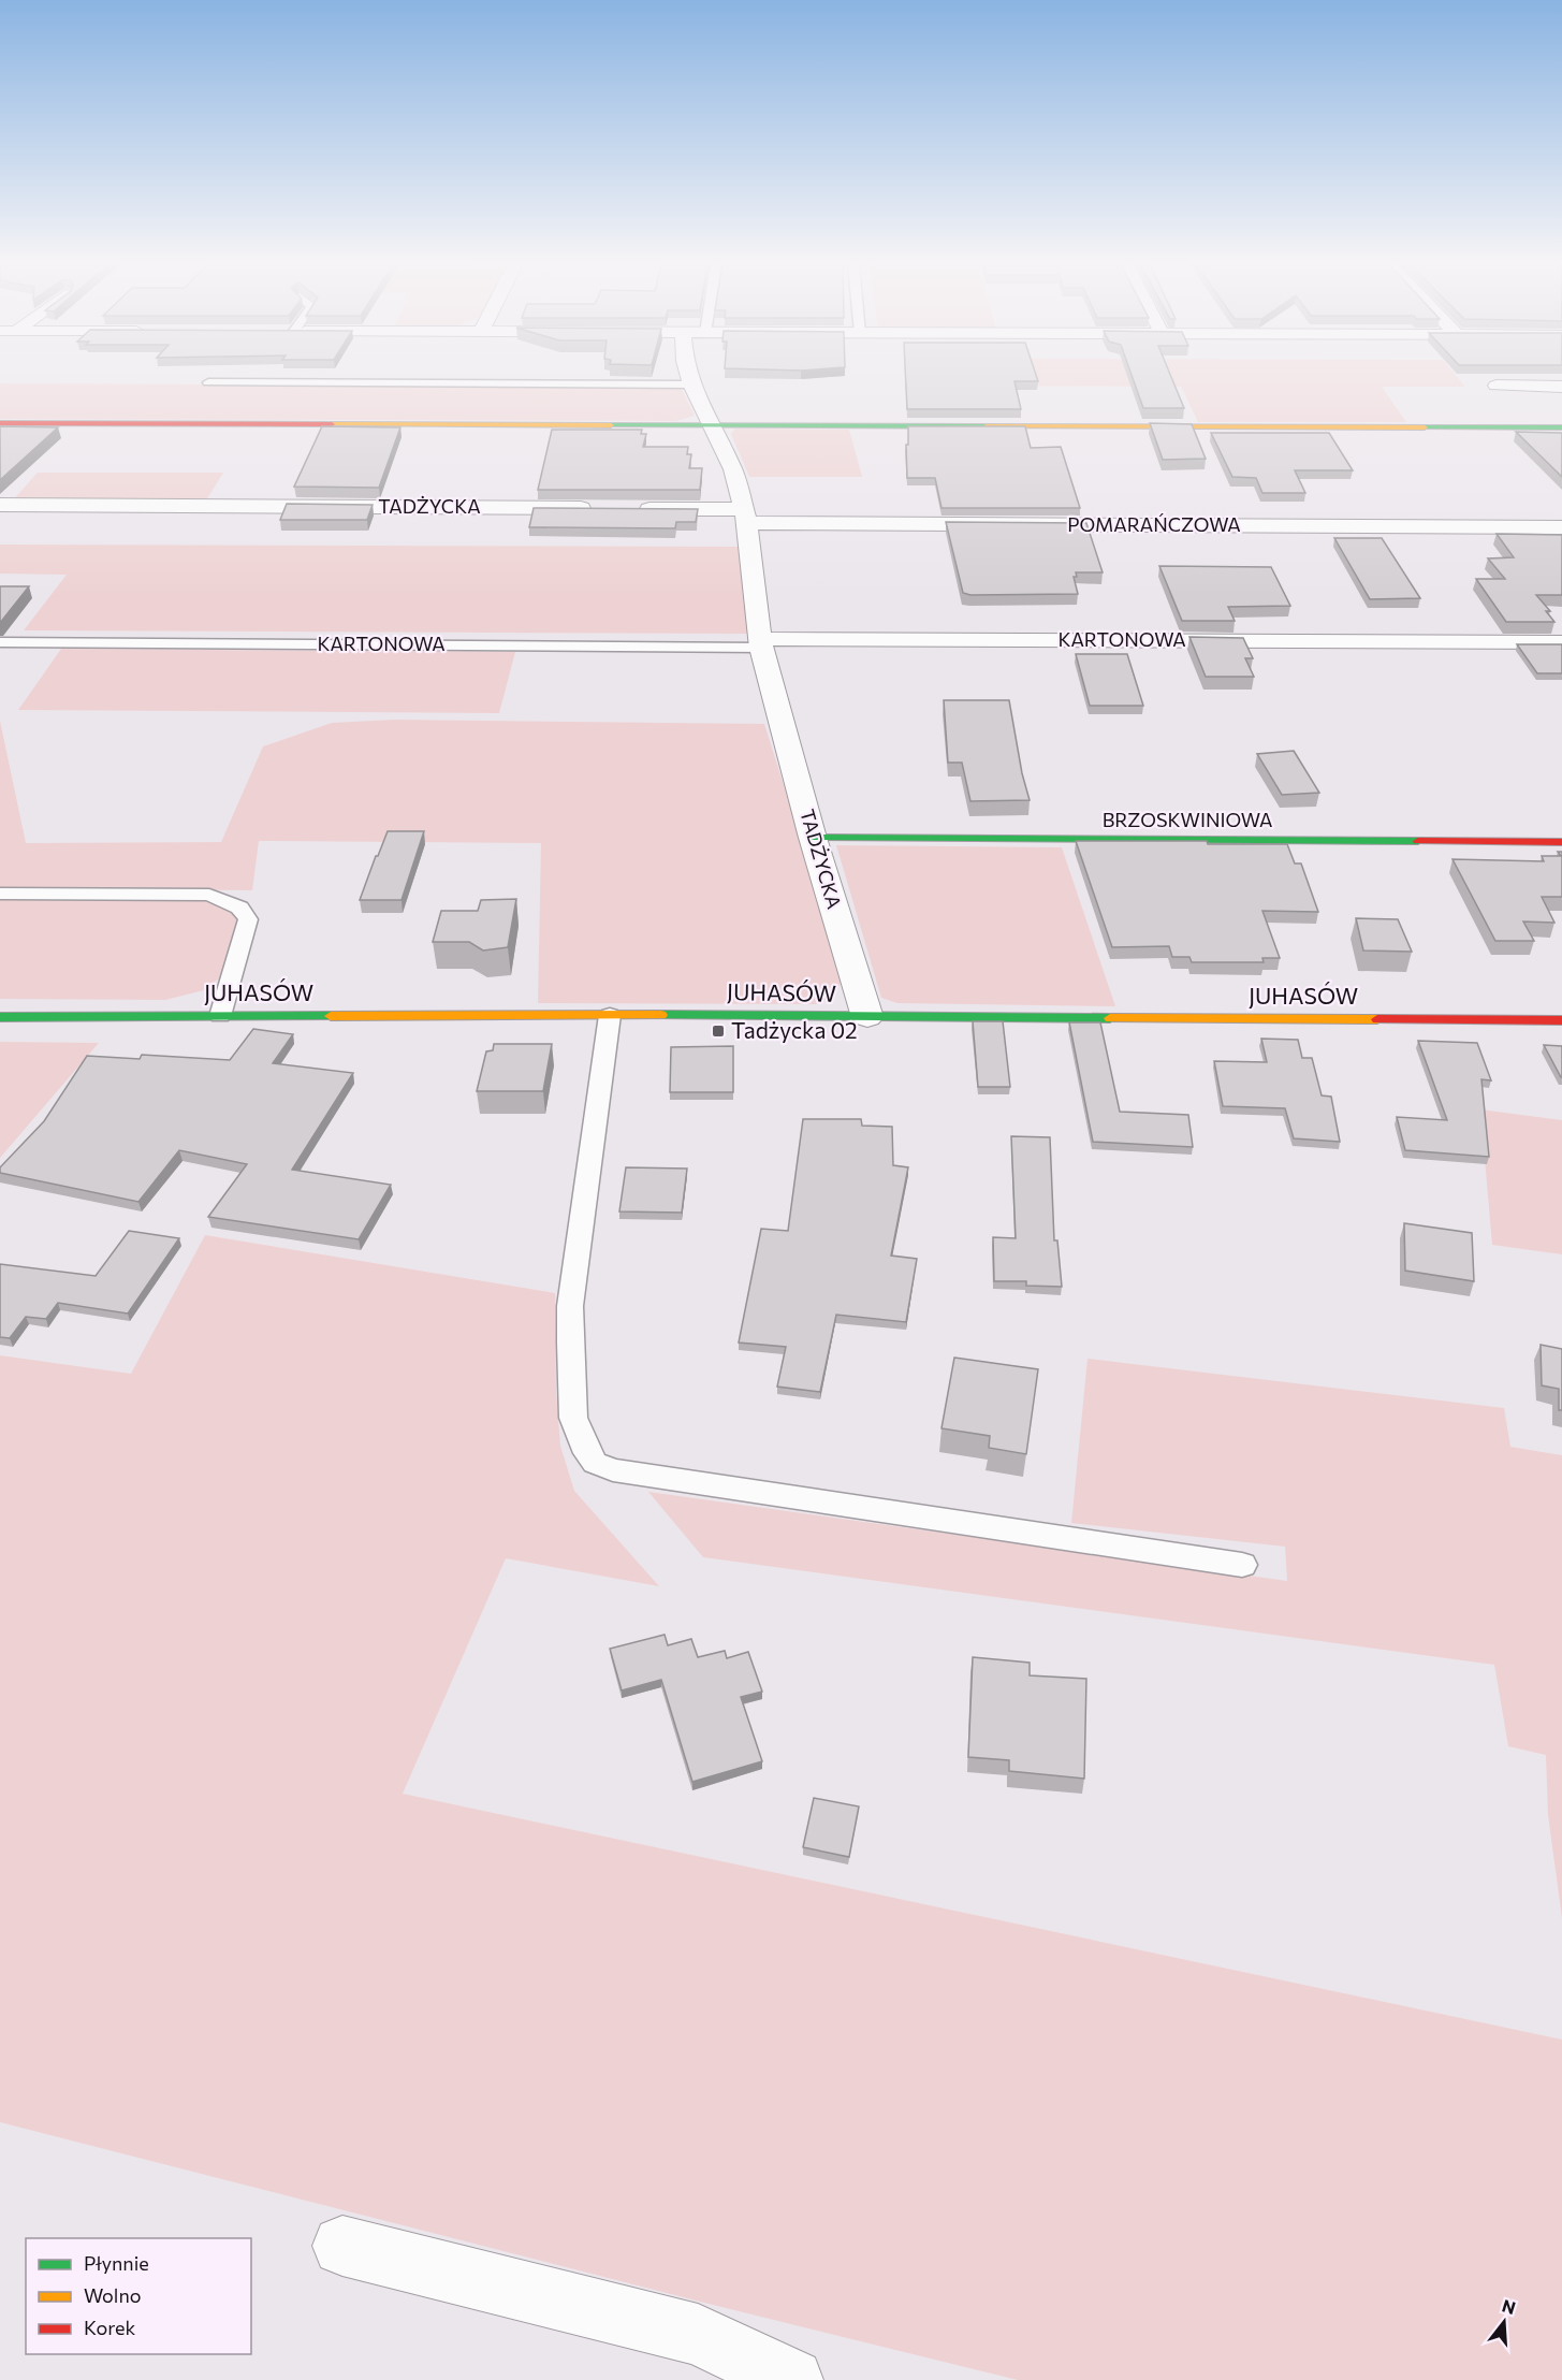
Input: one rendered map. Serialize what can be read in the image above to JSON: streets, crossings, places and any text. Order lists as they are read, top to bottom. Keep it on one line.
{"streets":{"street":["TADŻYCKA","POMARAŃCZOWA","KARTONOWA","BRZOSKWINIOWA","JUHASÓW"]},"crossings":[["TADŻYCKA","POMARAŃCZOWA"],["TADŻYCKA","KARTONOWA"],["TADŻYCKA","BRZOSKWINIOWA"],["TADŻYCKA","JUHASÓW"]],"places":{"transit":["Tadżycka 02"]},"legend":["Płynnie","Wolno","Korek"],"north":"top"}
